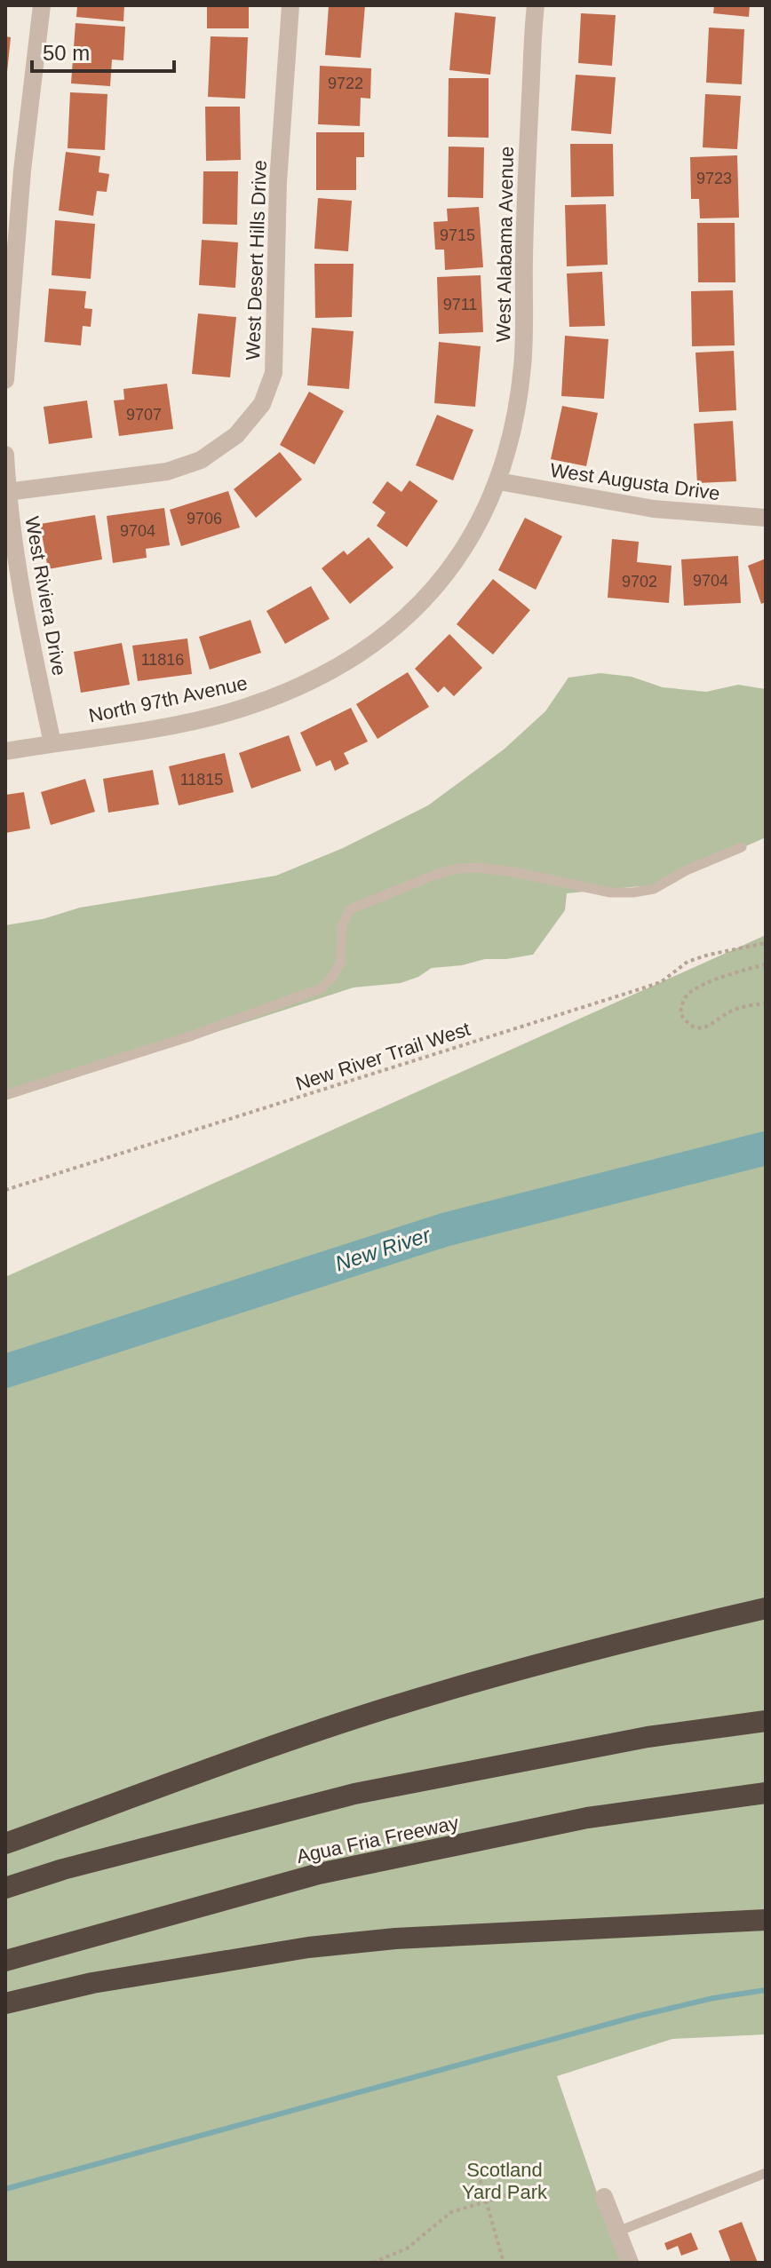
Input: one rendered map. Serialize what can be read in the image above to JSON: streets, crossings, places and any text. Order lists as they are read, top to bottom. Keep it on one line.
{"streets":{"highway":["Agua Fria Freeway"],"street":["West Alabama Avenue","West Desert Hills Drive","West Augusta Drive","West Riviera Drive","North 97th Avenue"],"path":["New River Trail West"]},"crossings":[["West Alabama Avenue","West Augusta Drive"],["West Alabama Avenue","North 97th Avenue"],["West Desert Hills Drive","West Riviera Drive"],["West Augusta Drive","North 97th Avenue"],["West Riviera Drive","North 97th Avenue"]],"water":["New River"],"parks":["Scotland Yard Park"],"house_numbers":["9722","9723","9715","9711","9707","9706","9704","9704","9702","11816","11815"],"scale_bar":"50 m"}
